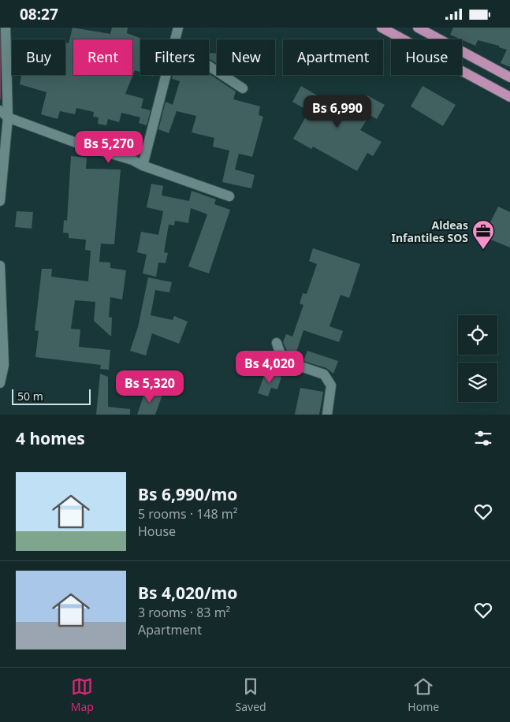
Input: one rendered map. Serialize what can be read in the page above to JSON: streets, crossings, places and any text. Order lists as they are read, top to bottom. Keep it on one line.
{"places":{"office":["Aldeas Infantiles SOS"]},"scale_bar":"50 m","page":{"status":"08:27","chip":["Buy","Rent","Filters","New","Apartment","House"],"price":["Bs 6,990","Bs 5,270","Bs 4,020","Bs 5,320"],"scale":"50 m","heading":"4 homes","list":[{"name":"Bs 6,990/mo","note":"5 rooms · 148 m² · House"},{"name":"Bs 4,020/mo","note":"3 rooms · 83 m² · Apartment"}],"tabs":["Map","Saved","Home"]}}
